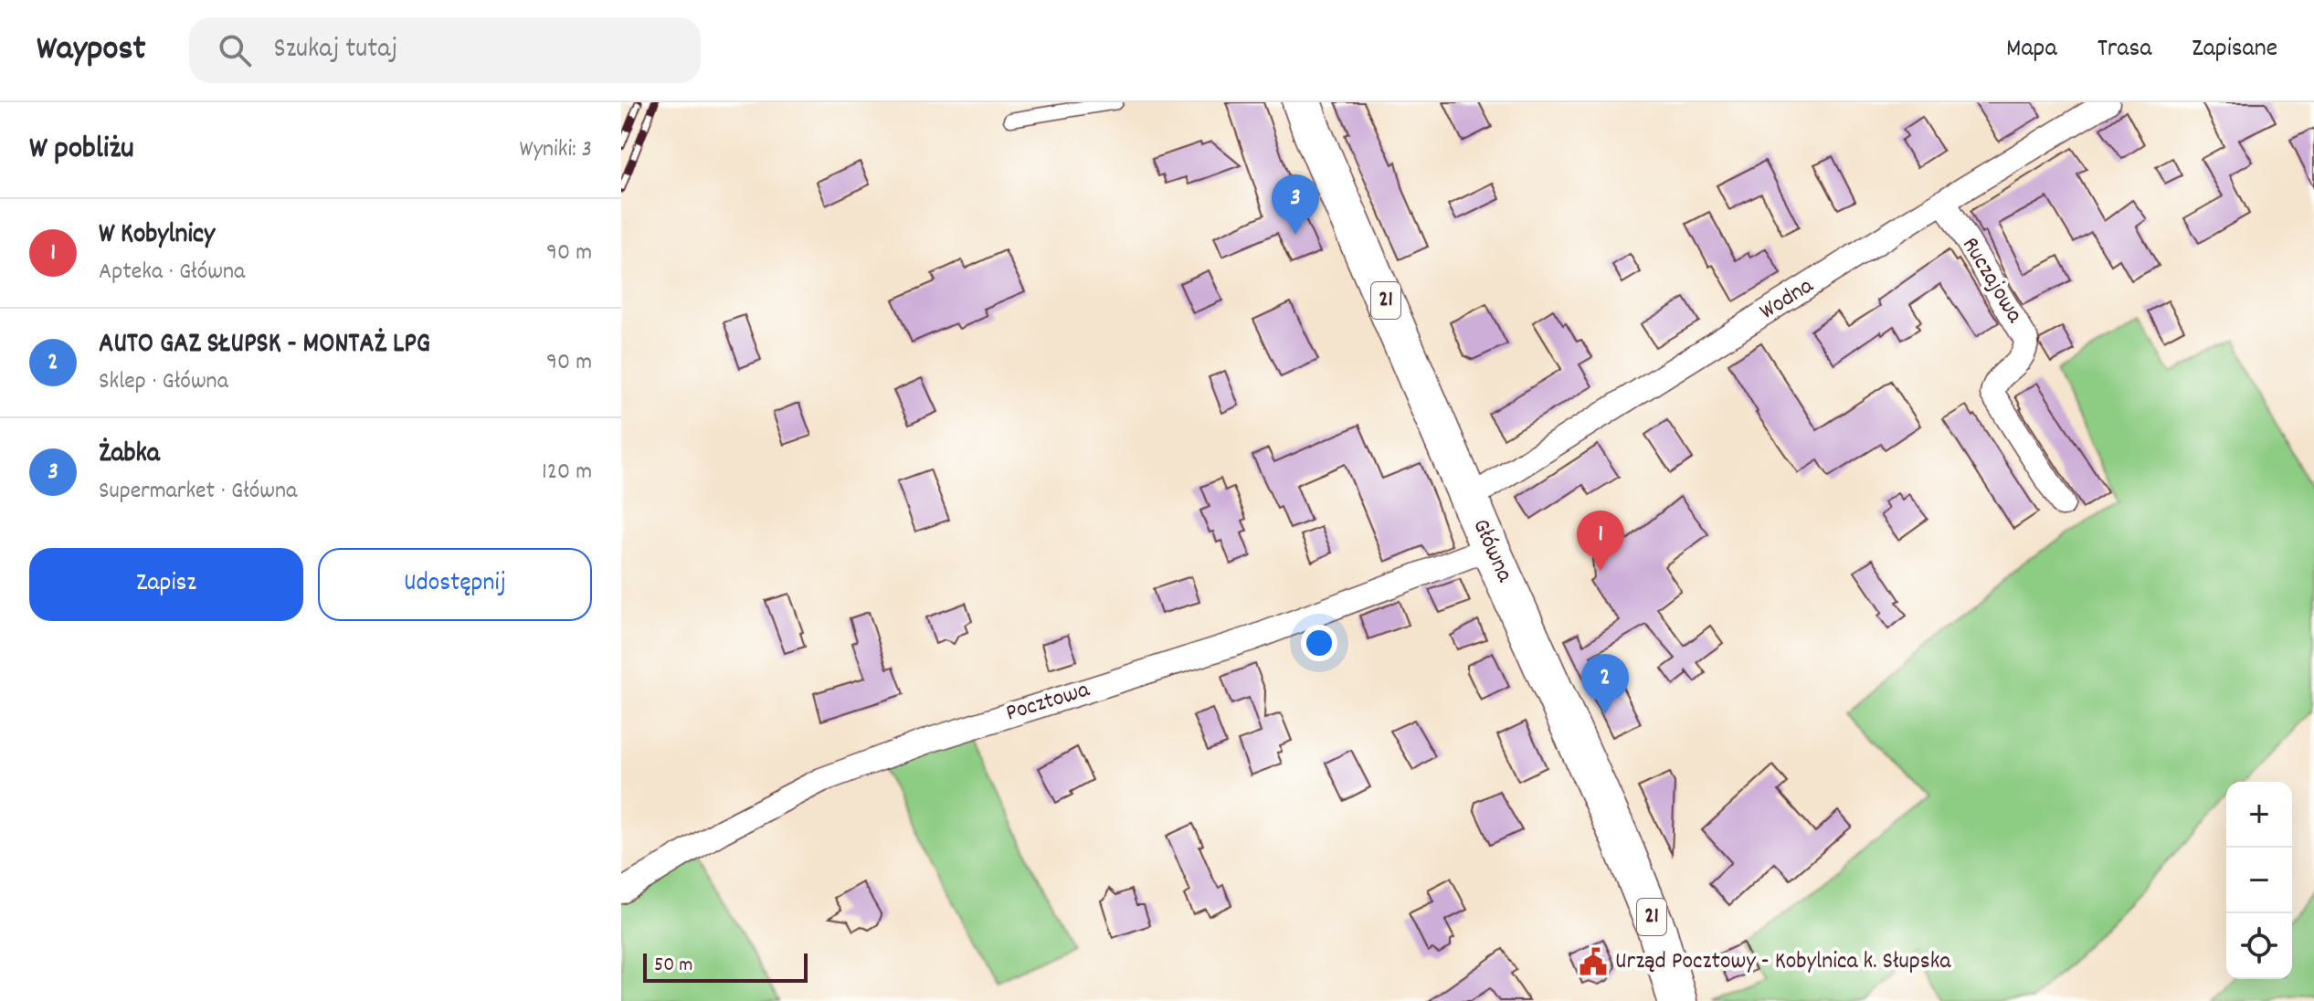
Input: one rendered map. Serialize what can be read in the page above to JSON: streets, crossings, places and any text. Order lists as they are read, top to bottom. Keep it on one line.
{"streets":{"main road":["21","Główna"],"street":["Ruczajowa","Wodna","Pocztowa"]},"crossings":[["Ruczajowa","Wodna"],["Wodna","Główna"],["Główna","Pocztowa"]],"places":{"public building":["Urząd Pocztowy - Kobylnica k. Słupska"]},"scale_bar":"50 m","page":{"header":"Waypost","search":"Szukaj tutaj","nav":["Mapa","Trasa","Zapisane"],"heading":["W pobliżu","Wyniki: 3"],"pins":["3","1","2"],"list":[{"mark":"1","name":"W Kobylnicy","note":"Apteka · Główna","value":"90 m"},{"mark":"2","name":"AUTO GAZ SŁUPSK - MONTAŻ LPG","note":"Sklep · Główna","value":"90 m"},{"mark":"3","name":"Żabka","note":"Supermarket · Główna","value":"120 m"}],"buttons":["Zapisz","Udostępnij"],"map_buttons":["+","−"],"scale":"50 m"}}
